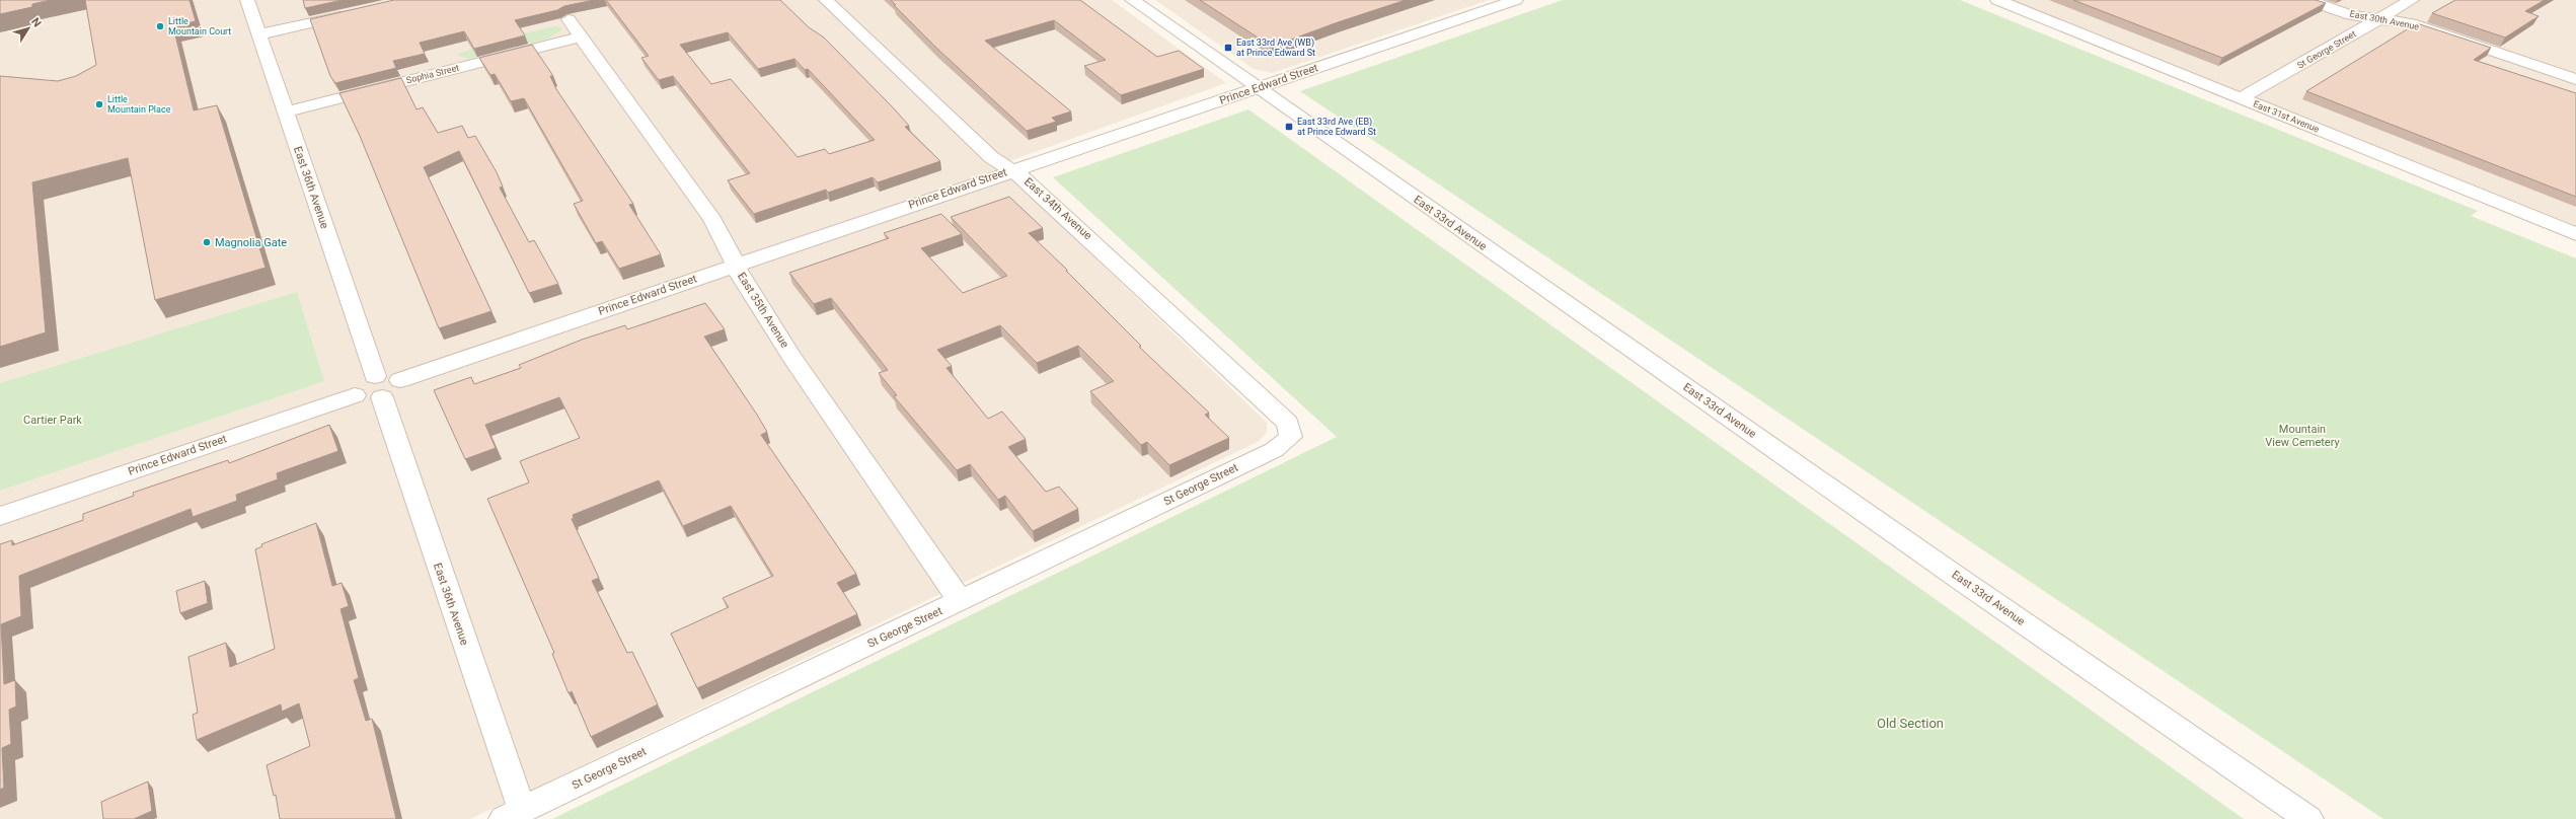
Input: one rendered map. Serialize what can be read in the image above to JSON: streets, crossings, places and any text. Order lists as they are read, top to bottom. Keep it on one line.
{"streets":{"street":["East 30th Avenue","St George Street","Sophia Street","Prince Edward Street","East 31st Avenue","East 36th Avenue","East 34th Avenue","East 33rd Avenue","East 35th Avenue"]},"crossings":[["East 30th Avenue","St George Street"],["St George Street","East 31st Avenue"],["St George Street","East 36th Avenue"],["St George Street","East 34th Avenue"],["St George Street","East 35th Avenue"],["Sophia Street","East 36th Avenue"],["Sophia Street","East 35th Avenue"],["Prince Edward Street","East 36th Avenue"],["Prince Edward Street","East 34th Avenue"],["Prince Edward Street","East 33rd Avenue"],["Prince Edward Street","East 35th Avenue"]],"parks":["Cartier Park","Mountain View Cemetery","Old Section"],"places":{"other":["Little Mountain Court","Little Mountain Place","Magnolia Gate"],"transit":["East 33rd Ave (WB) at Prince Edward St","East 33rd Ave (EB) at Prince Edward St"]},"north":"top right"}
